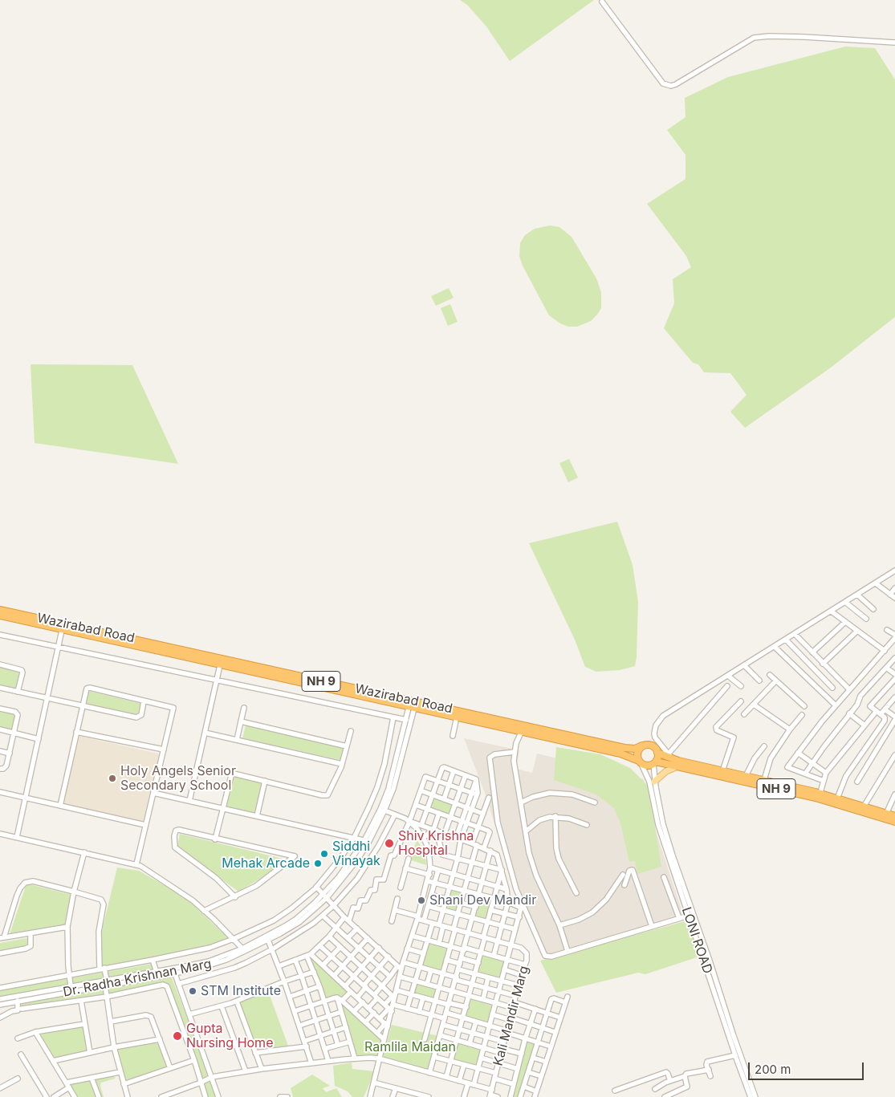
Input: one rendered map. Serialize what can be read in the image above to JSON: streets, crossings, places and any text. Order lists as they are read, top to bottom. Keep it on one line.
{"streets":{"highway":["Wazirabad Road","NH 9"],"street":["LONI ROAD","Dr. Radha Krishnan Marg","Kali Mandir Marg"]},"crossings":[["Wazirabad Road","NH 9"],["Wazirabad Road","Dr. Radha Krishnan Marg"]],"parks":["Ramlila Maidan"],"places":["Holy Angels Senior Secondary School","Shiv Krishna Hospital","Siddhi Vinayak","Mehak Arcade","Shani Dev Mandir","STM Institute","Gupta Nursing Home"],"scale_bar":"200 m"}
